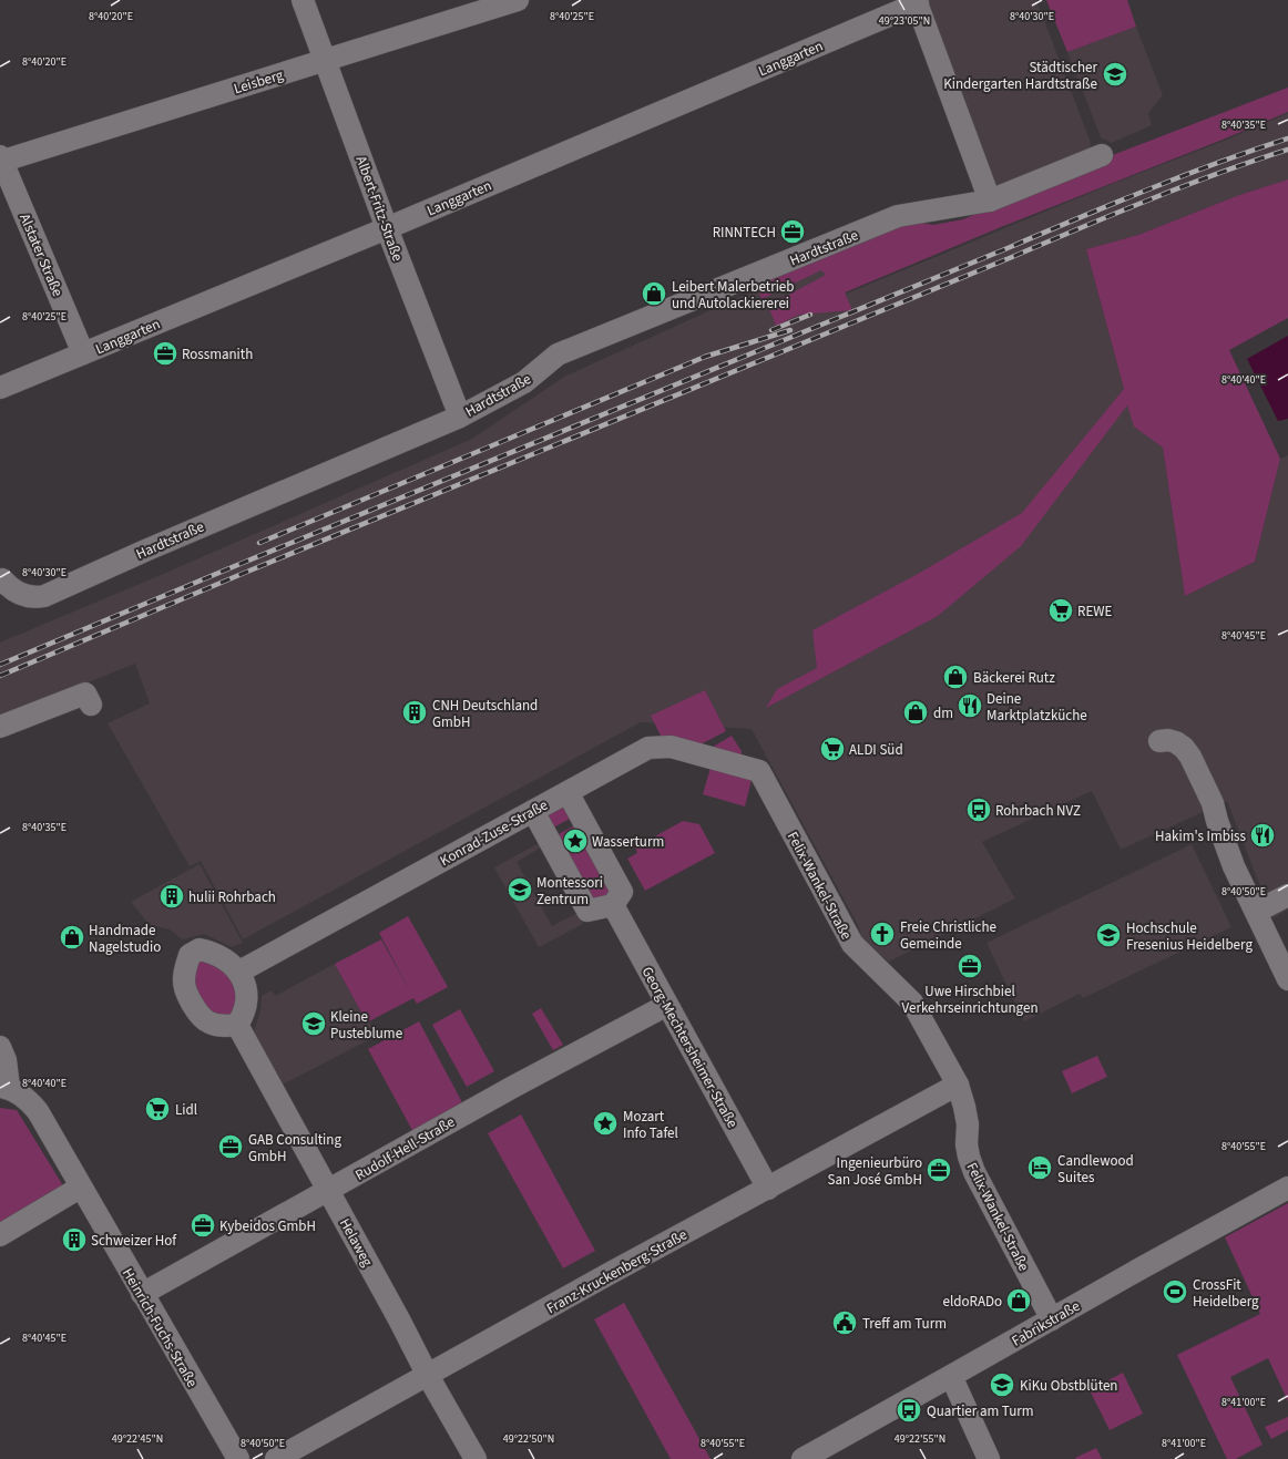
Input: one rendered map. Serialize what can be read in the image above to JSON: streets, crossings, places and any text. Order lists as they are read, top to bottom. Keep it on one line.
{"streets":{"street":["Langgarten","Leisberg","Albert-Fritz-Straße","Hardtstraße","Alstater Straße","Konrad-Zuse-Straße","Felix-Wankel-Straße","Georg-Mechtersheimer-Straße","Rudolf-Hell-Straße","Helaweg","Franz-Kruckenberg-Straße","Fabrikstraße","Heinrich-Fuchs-Straße"]},"crossings":[["Langgarten","Albert-Fritz-Straße"],["Langgarten","Alstater Straße"],["Leisberg","Albert-Fritz-Straße"],["Leisberg","Alstater Straße"],["Albert-Fritz-Straße","Hardtstraße"],["Konrad-Zuse-Straße","Felix-Wankel-Straße"],["Konrad-Zuse-Straße","Helaweg"],["Felix-Wankel-Straße","Franz-Kruckenberg-Straße"],["Felix-Wankel-Straße","Fabrikstraße"],["Georg-Mechtersheimer-Straße","Rudolf-Hell-Straße"],["Georg-Mechtersheimer-Straße","Franz-Kruckenberg-Straße"],["Rudolf-Hell-Straße","Helaweg"],["Rudolf-Hell-Straße","Heinrich-Fuchs-Straße"],["Helaweg","Franz-Kruckenberg-Straße"]],"places":{"school or university":["Städtischer Kindergarten Hardtstraße","Montessori Zentrum","Hochschule Fresenius Heidelberg","Kleine Pusteblume","KiKu Obstblüten"],"office":["RINNTECH","Rossmanith","Uwe Hirschbiel Verkehrseinrichtungen","GAB Consulting GmbH","Ingenieurbüro San José GmbH","Kybeidos GmbH"],"shop":["Leibert Malerbetrieb und Autolackiererei","Bäckerei Rutz","dm","Handmade Nagelstudio","eldoRADo"],"supermarket":["REWE","ALDI Süd","Lidl"],"restaurant":["Deine Marktplatzküche","Hakim's Imbiss"],"building":["CNH Deutschland GmbH","hulii Rohrbach","Schweizer Hof"],"bus stop":["Rohrbach NVZ","Quartier am Turm"],"place":["Wasserturm","Mozart Info Tafel"],"church":["Freie Christliche Gemeinde"],"hotel":["Candlewood Suites"],"sports":["CrossFit Heidelberg"],"public building":["Treff am Turm"]},"coordinates":["8°40'20\"E","8°40'25\"E","8°40'30\"E","49°23'05\"N","8°40'35\"E","8°40'40\"E","8°40'45\"E","8°40'50\"E","8°40'55\"E","8°41'00\"E","49°22'45\"N","49°22'50\"N","49°22'55\"N"]}
